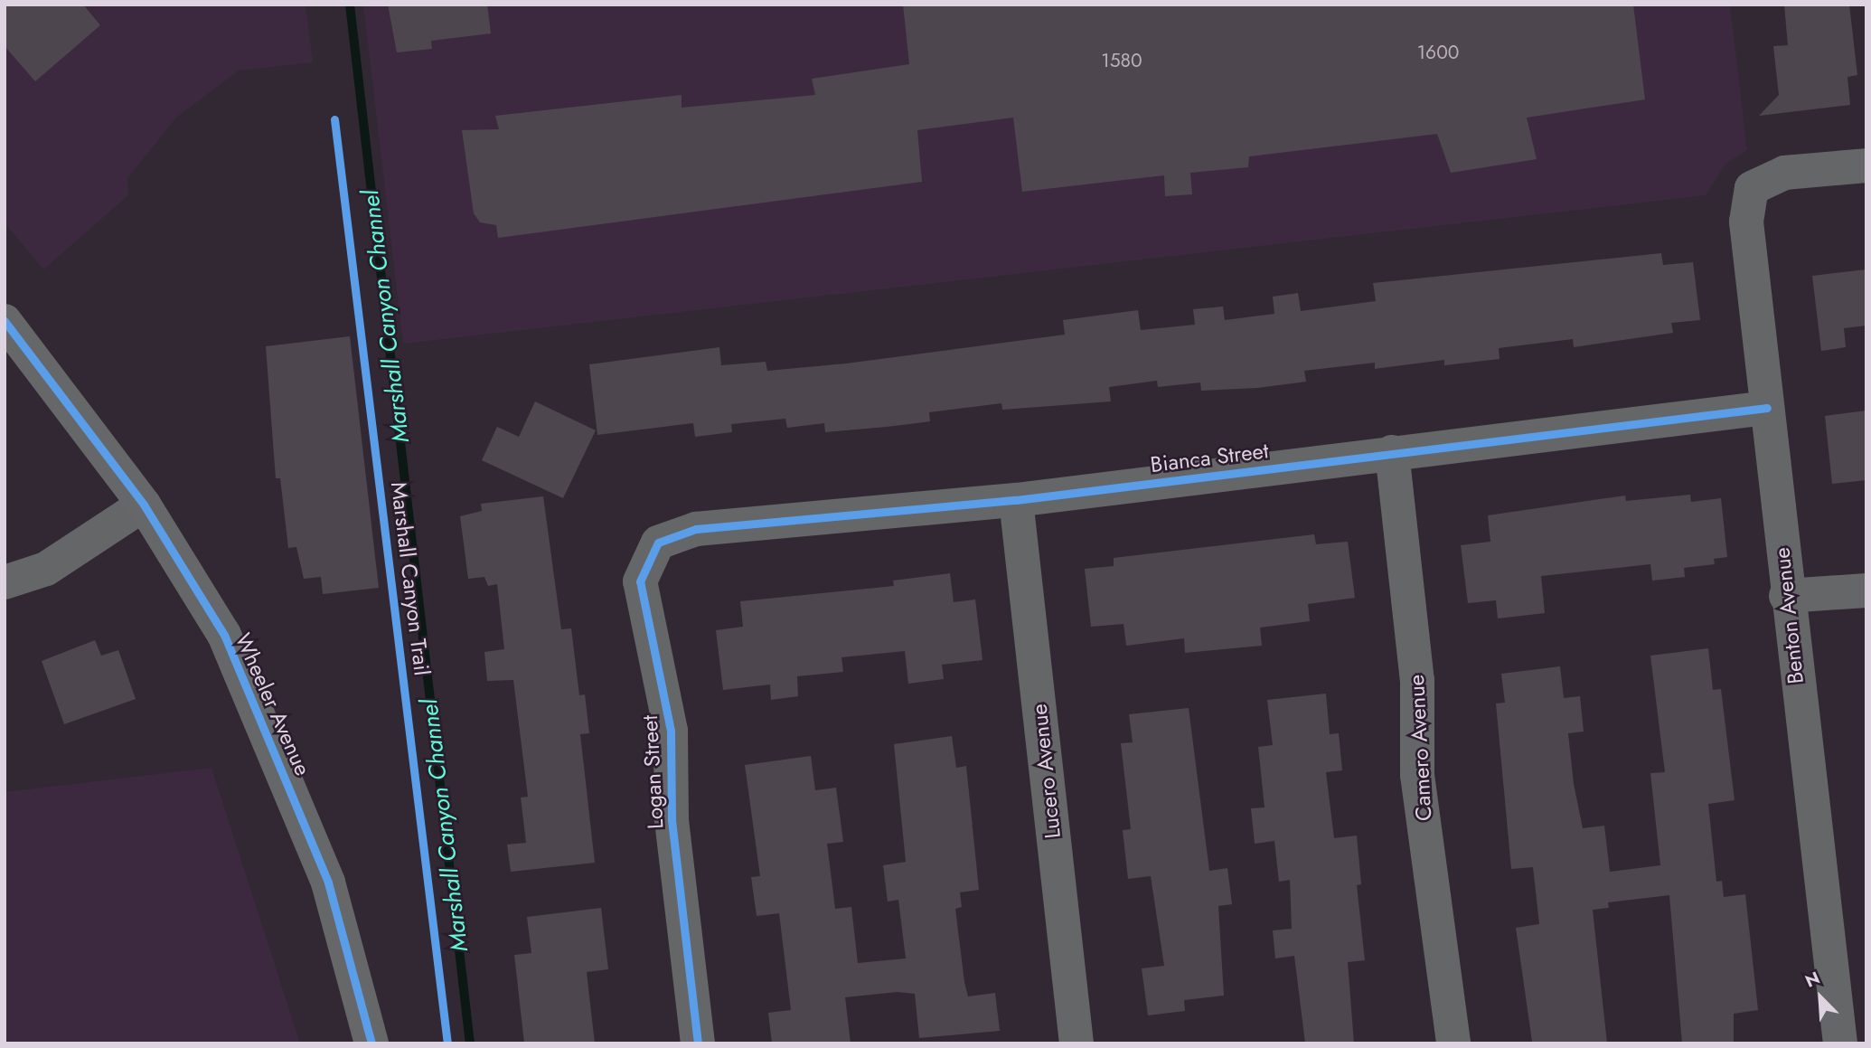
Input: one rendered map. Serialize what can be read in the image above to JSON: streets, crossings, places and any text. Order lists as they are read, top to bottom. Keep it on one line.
{"streets":{"main road":["Wheeler Avenue"],"street":["Bianca Street","Benton Avenue","Camero Avenue","Lucero Avenue","Logan Street"],"cycle path":["Marshall Canyon Trail"]},"crossings":[["Bianca Street","Benton Avenue"],["Bianca Street","Camero Avenue"],["Bianca Street","Lucero Avenue"],["Bianca Street","Logan Street"]],"water":["Marshall Canyon Channel"],"house_numbers":["1600","1580"],"north":"top left"}
